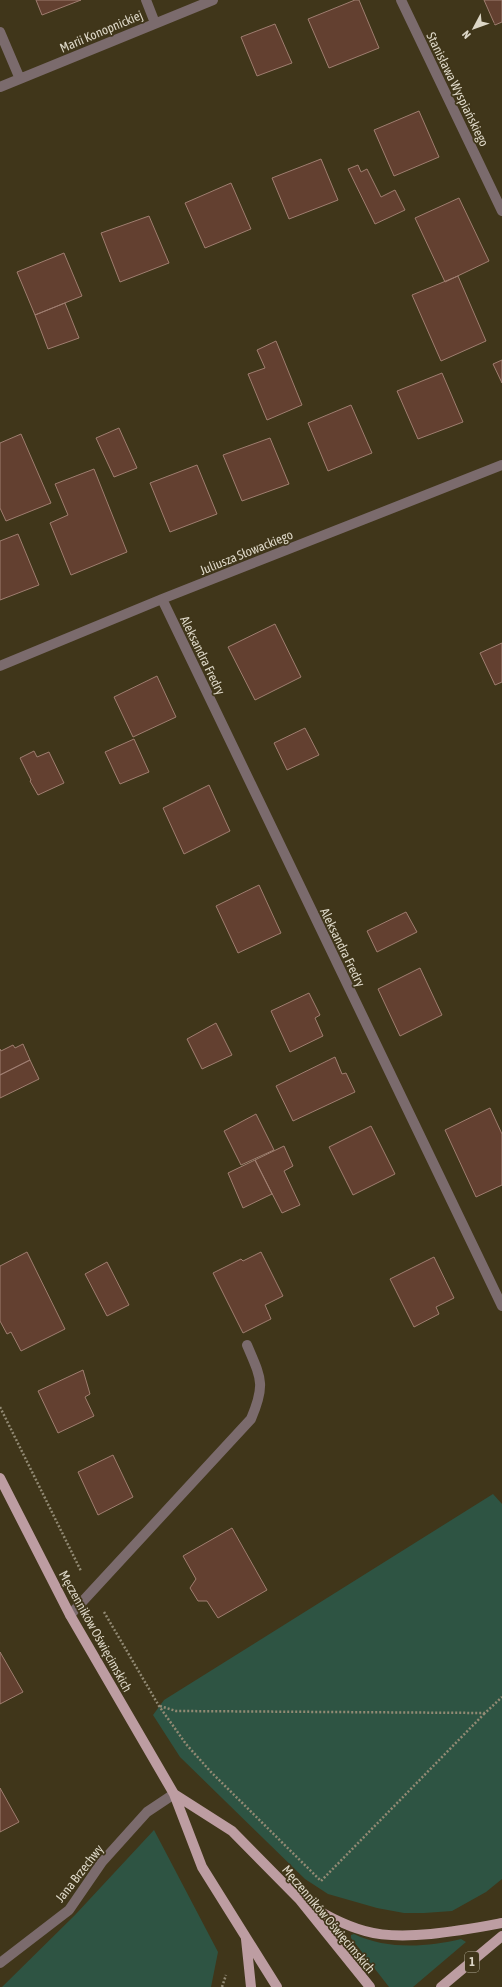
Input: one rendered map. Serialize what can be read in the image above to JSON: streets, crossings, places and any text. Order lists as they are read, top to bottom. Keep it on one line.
{"streets":{"main road":["Męczenników Oświęcimskich","1"],"street":["Marii Konopnickiej","Stanisława Wyspiańskiego","Juliusza Słowackiego","Aleksandra Fredry","Jana Brzechwy"]},"crossings":[["Juliusza Słowackiego","Aleksandra Fredry"],["Męczenników Oświęcimskich","Jana Brzechwy"]],"north":"bottom left"}
